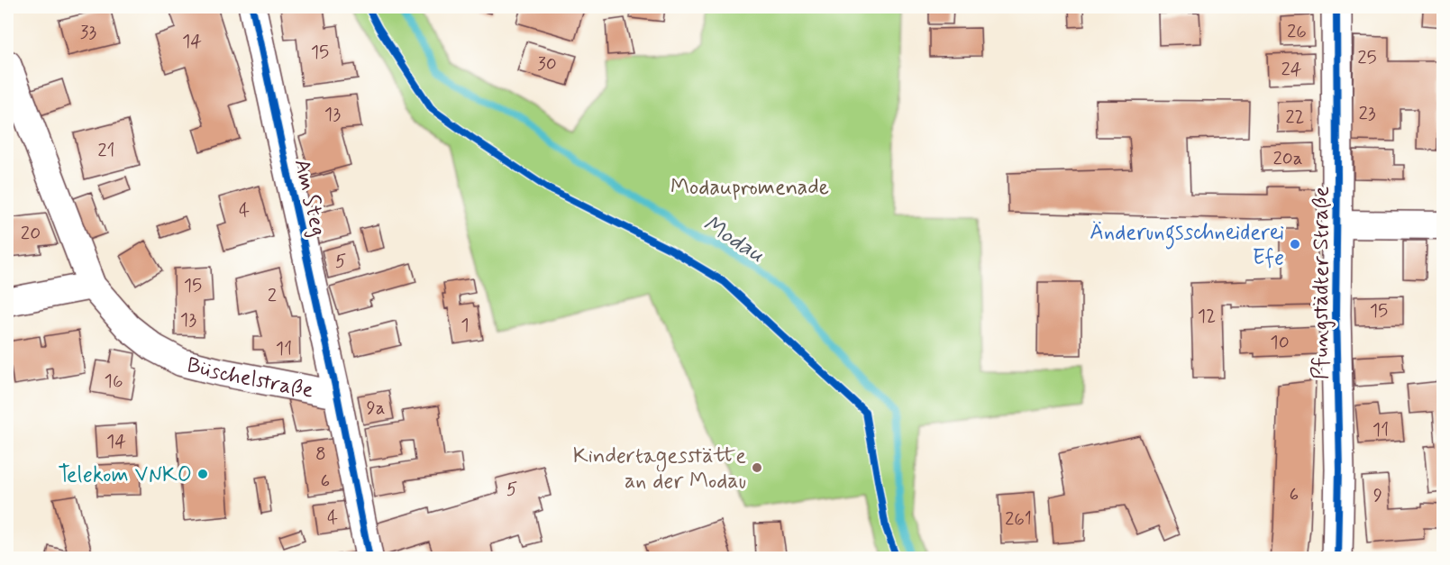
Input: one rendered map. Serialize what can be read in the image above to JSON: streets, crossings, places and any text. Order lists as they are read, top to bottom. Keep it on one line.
{"streets":{"street":["Am Steg","Pfungstädter Straße","Büschelstraße"]},"crossings":[["Am Steg","Büschelstraße"]],"water":["Modau"],"parks":["Modaupromenade"],"places":["Änderungsschneiderei Efe","Kindertagesstätte an der Modau","Telekom VNKO"],"house_numbers":["26","33","14","15","25","30","24","23","13","22","21","20a","4","20","5","15","2","15","12","13","1","10","11","16","9a","11","14","8","6","5","6","9","4","261"]}
